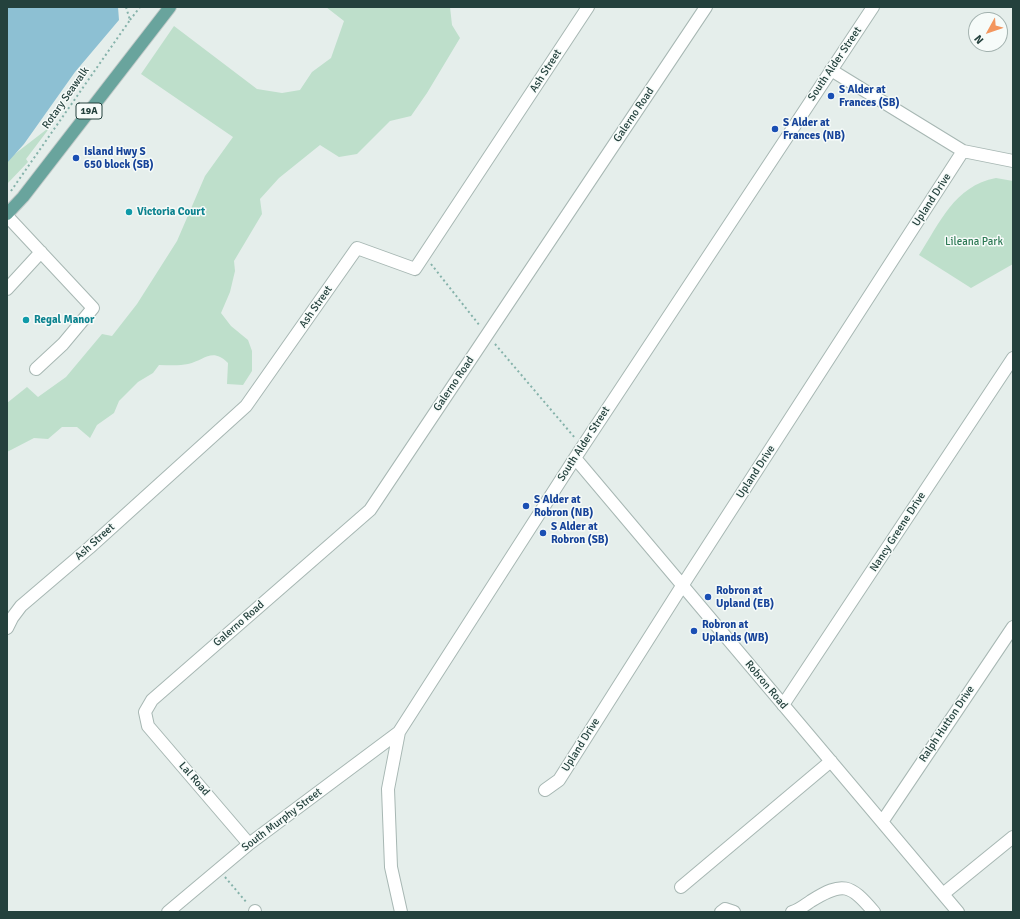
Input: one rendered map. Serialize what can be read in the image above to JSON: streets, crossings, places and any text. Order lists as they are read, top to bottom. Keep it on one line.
{"streets":{"main road":["19A"],"street":["South Alder Street","Ash Street","Galerno Road","Upland Drive","Nancy Greene Drive","Robron Road","Ralph Hutton Drive","Lal Road","South Murphy Street"],"path":["Rotary Seawalk"]},"crossings":[["South Alder Street","Robron Road"],["South Alder Street","South Murphy Street"],["Galerno Road","Lal Road"],["Upland Drive","Robron Road"],["Nancy Greene Drive","Robron Road"],["Robron Road","Ralph Hutton Drive"],["Lal Road","South Murphy Street"]],"parks":["Lileana Park"],"places":["S Alder at Frances (SB)","S Alder at Frances (NB)","Island Hwy S 650 block (SB)","Victoria Court","Regal Manor","S Alder at Robron (NB)","S Alder at Robron (SB)","Robron at Upland (EB)","Robron at Uplands (WB)"],"north":"bottom left"}
